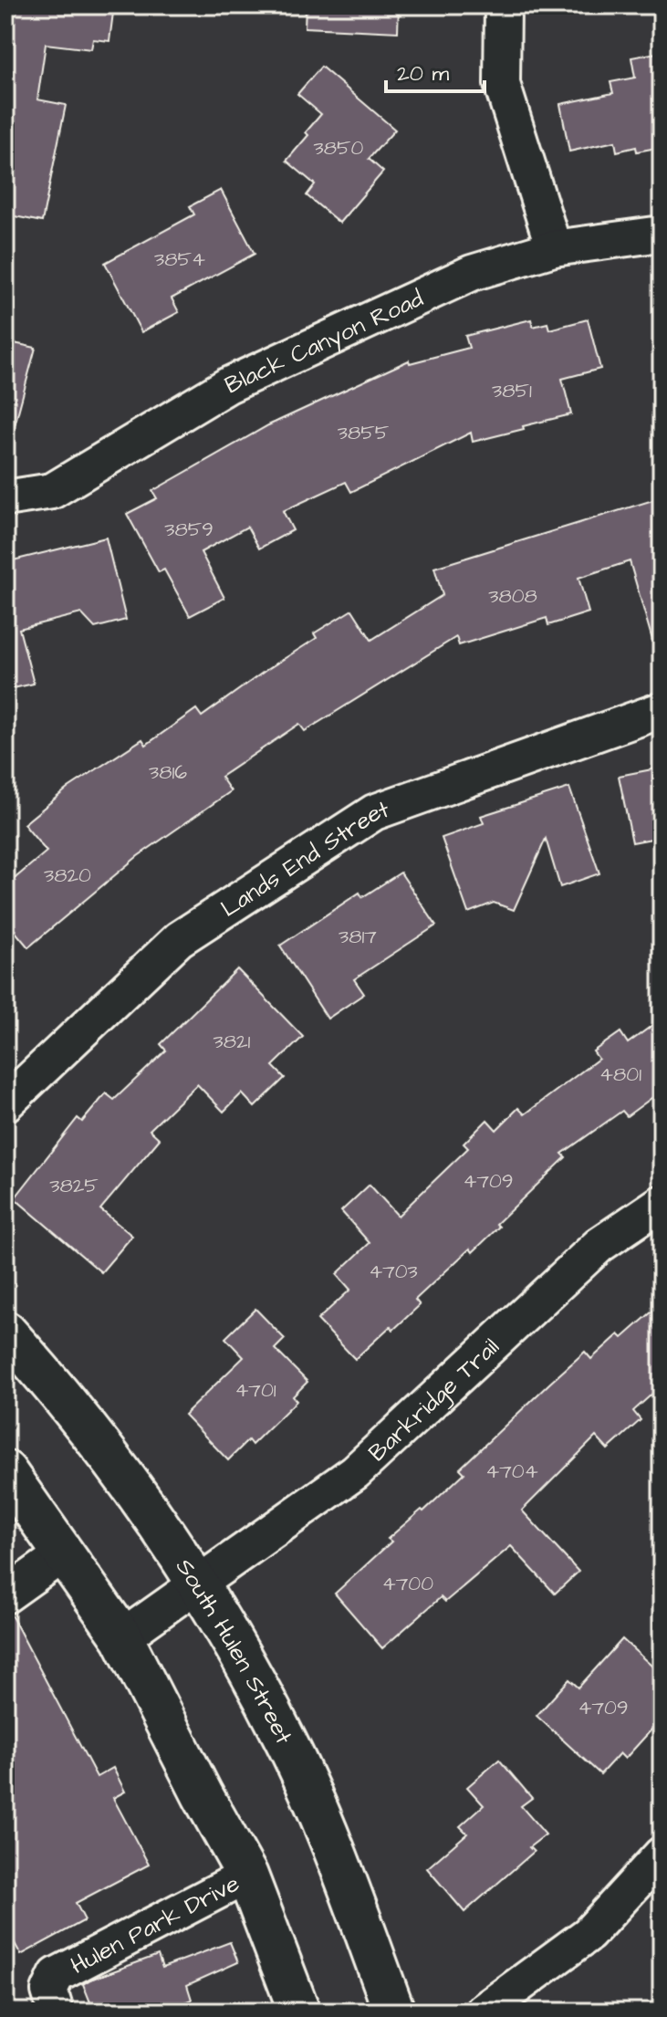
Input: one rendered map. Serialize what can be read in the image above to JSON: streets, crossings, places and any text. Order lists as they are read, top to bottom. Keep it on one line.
{"streets":{"main road":["South Hulen Street"],"street":["Black Canyon Road","Lands End Street","Barkridge Trail","Hulen Park Drive"]},"crossings":[["Barkridge Trail","South Hulen Street"]],"house_numbers":["3850","3854","3851","3855","3859","3808","3816","3820","3817","3821","4801","4709","3825","4703","4701","4704","4700","4709"],"scale_bar":"20 m"}
